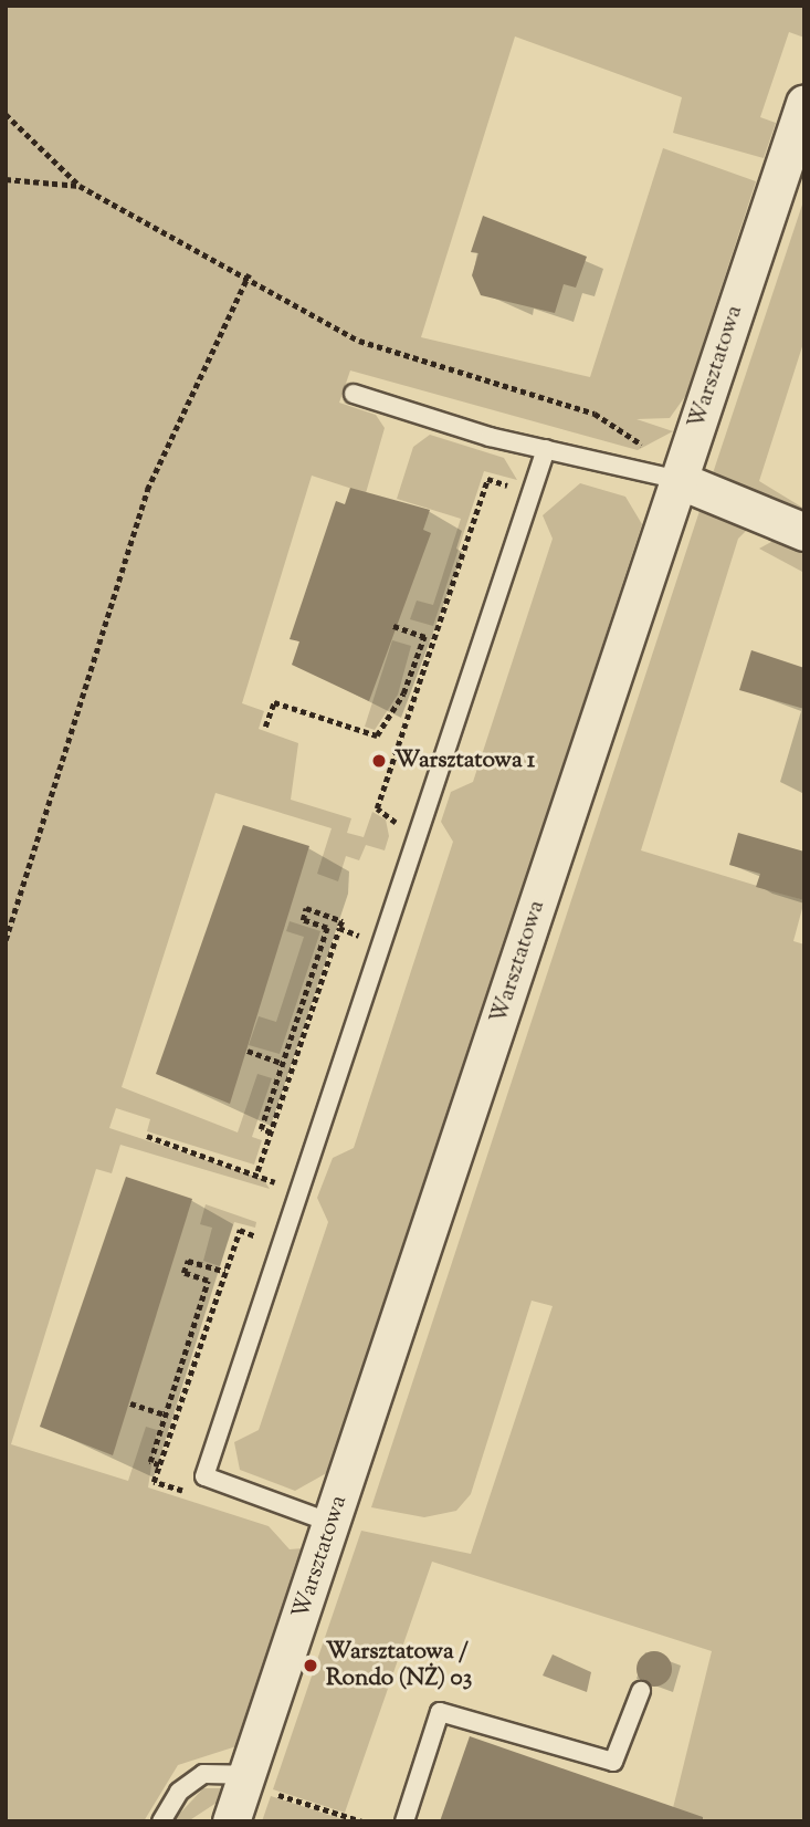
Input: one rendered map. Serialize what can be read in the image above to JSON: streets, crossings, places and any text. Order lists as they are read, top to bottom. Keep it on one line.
{"streets":{"street":["Warsztatowa"]},"places":["Warsztatowa 1","Warsztatowa / Rondo (NŻ) 03"]}
